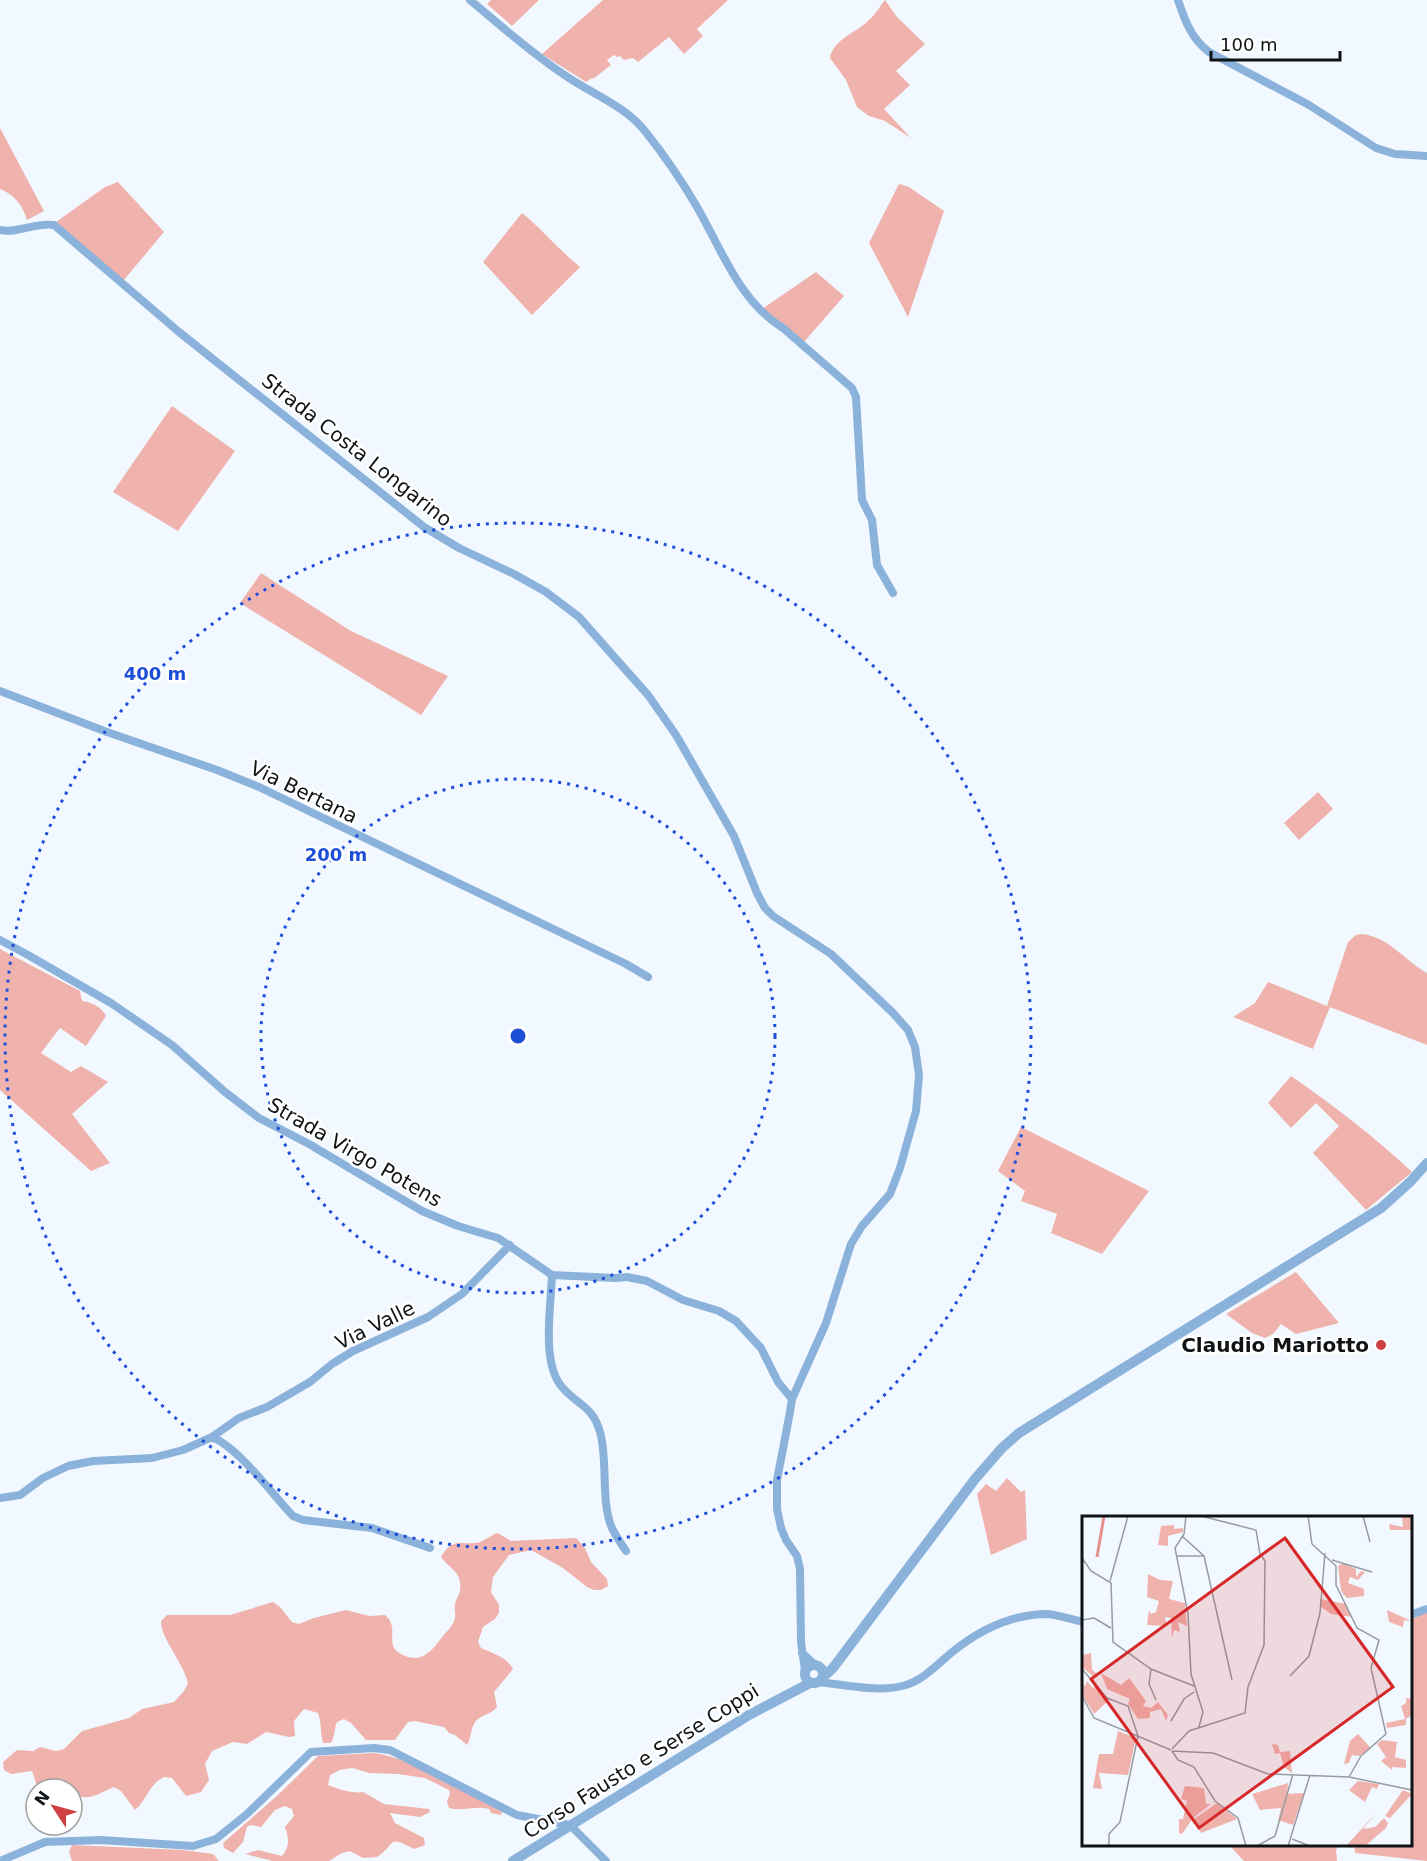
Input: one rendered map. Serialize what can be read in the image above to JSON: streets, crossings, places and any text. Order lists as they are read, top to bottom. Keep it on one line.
{"streets":{"street":["Strada Costa Longarino","Via Bertana","Strada Virgo Potens","Via Valle","Corso Fausto e Serse Coppi"]},"crossings":[["Strada Costa Longarino","Corso Fausto e Serse Coppi"],["Strada Virgo Potens","Via Valle"]],"places":["Claudio Mariotto"],"scale_bar":"100 m","north":"top left","rings":["400 m","200 m"]}
